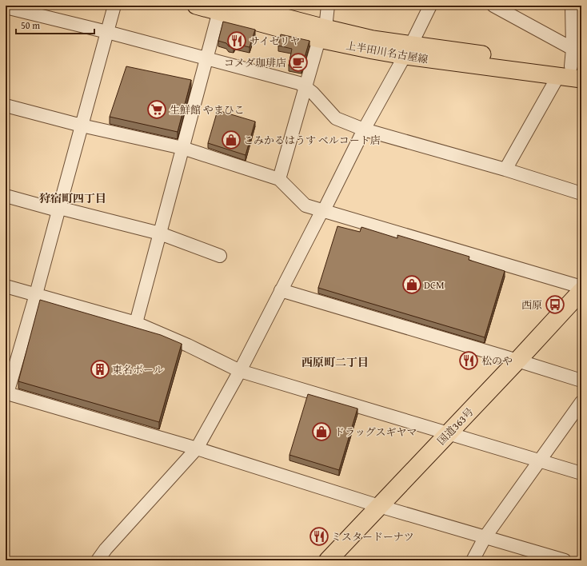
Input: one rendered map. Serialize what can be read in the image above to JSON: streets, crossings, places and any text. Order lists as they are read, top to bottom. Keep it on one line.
{"streets":{"highway":["国道363号"],"main road":["上半田川名古屋線"]},"districts":["狩宿町四丁目","西原町二丁目"],"places":{"restaurant":["サイゼリヤ","松のや","ミスタードーナツ"],"cafe":["コメダ珈琲店"],"supermarket":["生鮮館 やまひこ"],"shop":["こみかるはうす ベルコート店","DCM","ドラッグスギヤマ"],"bus stop":["西原"],"building":["東名ボール"]},"scale_bar":"50 m"}
